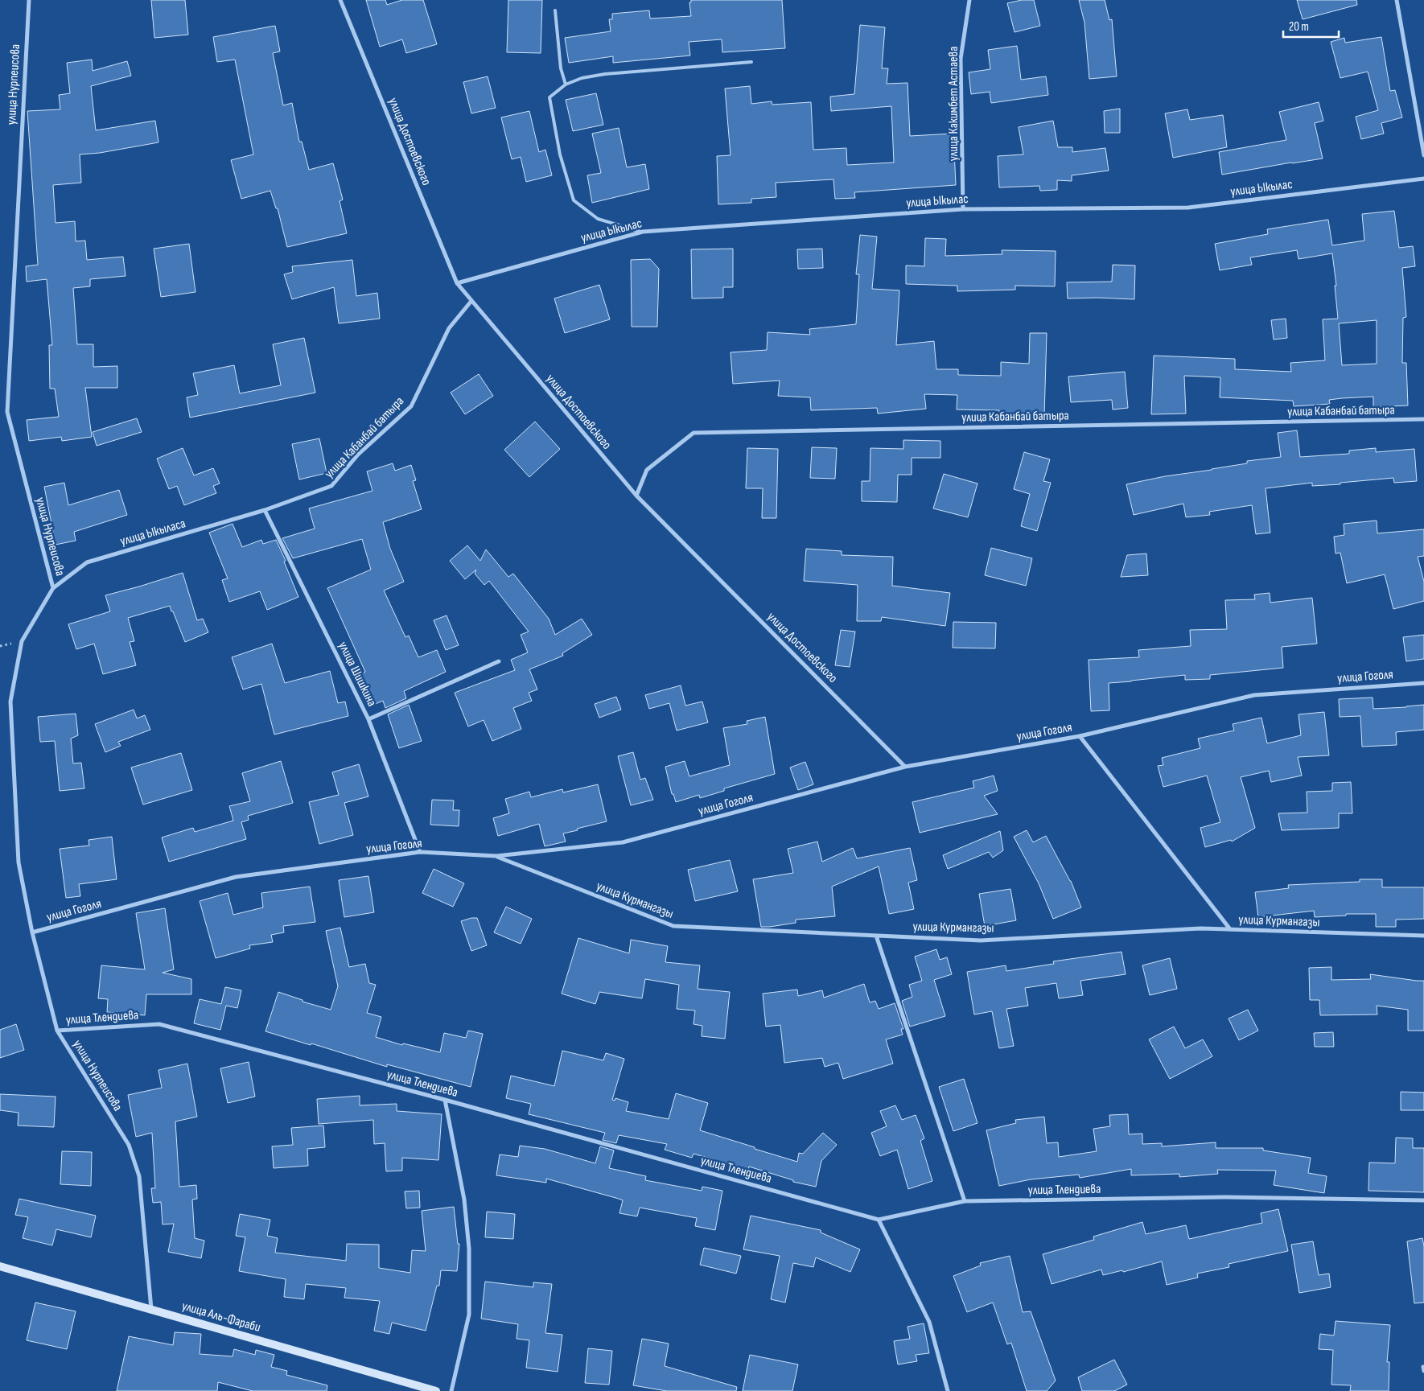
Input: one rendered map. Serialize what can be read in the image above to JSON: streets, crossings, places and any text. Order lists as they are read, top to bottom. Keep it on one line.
{"streets":{"main road":["улица Аль-Фараби"],"street":["улица Нурпеисова","улица Какимбет Астаева","улица Достоевского","улица Ыкылас","улица Кабанбай батыра","улица Ыкыласа","улица Шишкина","улица Гоголя","улица Курмангазы","улица Тлендиева"]},"crossings":[["улица Нурпеисова","улица Ыкыласа"],["улица Нурпеисова","улица Гоголя"],["улица Нурпеисова","улица Тлендиева"],["улица Нурпеисова","улица Аль-Фараби"],["улица Какимбет Астаева","улица Ыкылас"],["улица Достоевского","улица Ыкылас"],["улица Достоевского","улица Кабанбай батыра"],["улица Достоевского","улица Гоголя"],["улица Кабанбай батыра","улица Ыкыласа"],["улица Кабанбай батыра","улица Шишкина"],["улица Ыкыласа","улица Шишкина"],["улица Шишкина","улица Гоголя"],["улица Гоголя","улица Курмангазы"]],"scale_bar":"20 m"}
